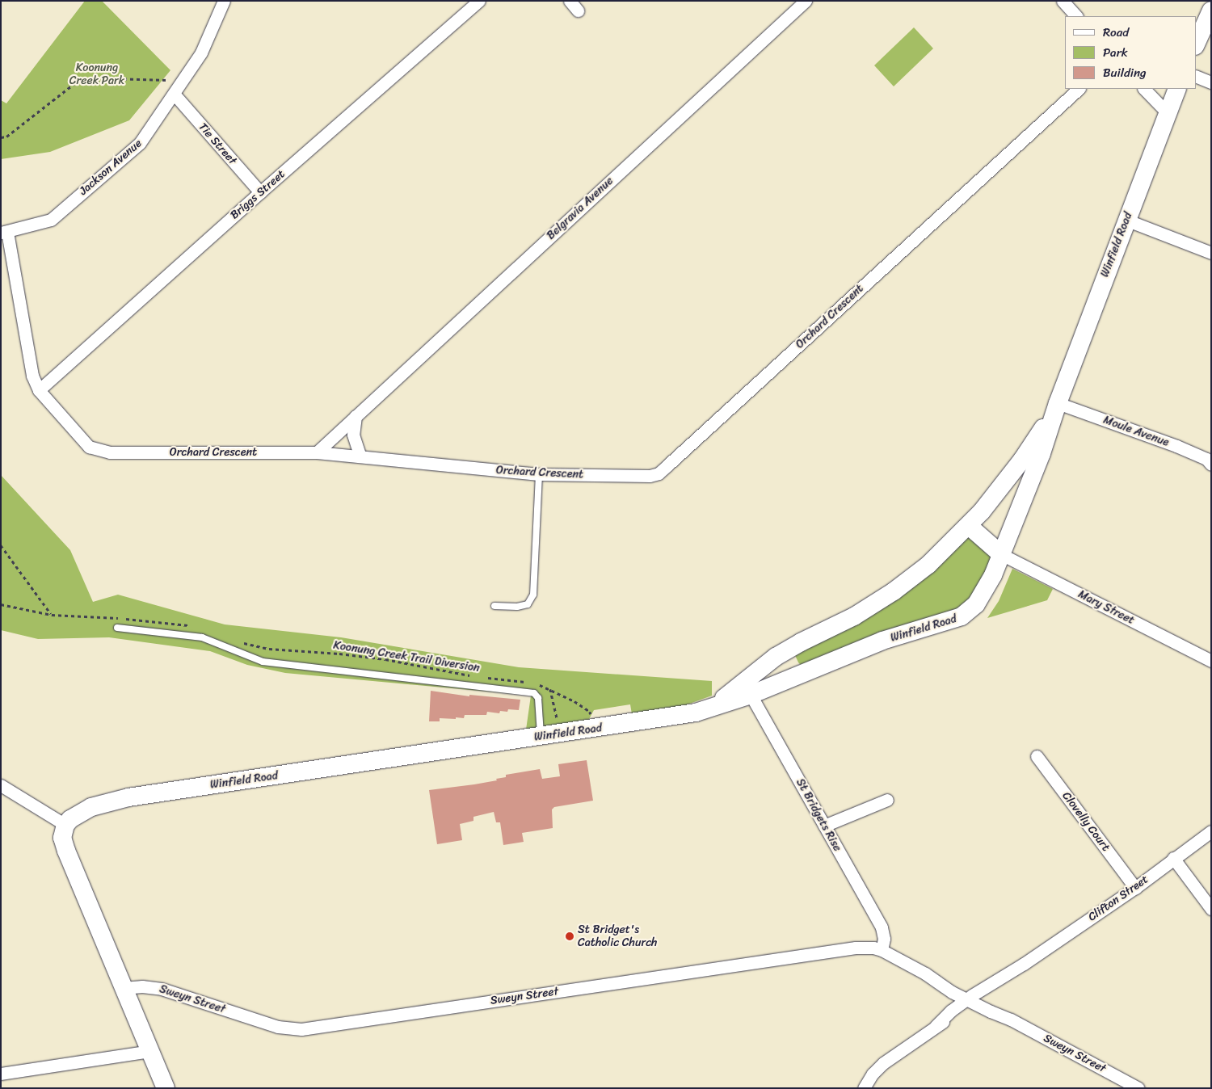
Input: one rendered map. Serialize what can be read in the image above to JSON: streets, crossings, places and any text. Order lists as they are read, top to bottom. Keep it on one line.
{"streets":{"street":["Tie Street","Jackson Avenue","Briggs Street","Belgravia Avenue","Winfield Road","Orchard Crescent","Moule Avenue","Mary Street","St Bridgets Rise","Clovelly Court","Clifton Street","Sweyn Street"],"path":["Koonung Creek Trail Diversion"]},"crossings":[["Tie Street","Jackson Avenue"],["Tie Street","Briggs Street"],["Jackson Avenue","Orchard Crescent"],["Briggs Street","Orchard Crescent"],["Belgravia Avenue","Orchard Crescent"],["Winfield Road","Moule Avenue"],["Winfield Road","Mary Street"],["Winfield Road","St Bridgets Rise"],["St Bridgets Rise","Sweyn Street"],["Clovelly Court","Clifton Street"],["Clifton Street","Sweyn Street"]],"parks":["Koonung Creek Park"],"places":["St Bridget's Catholic Church"],"legend":["Road","Park","Building"]}
